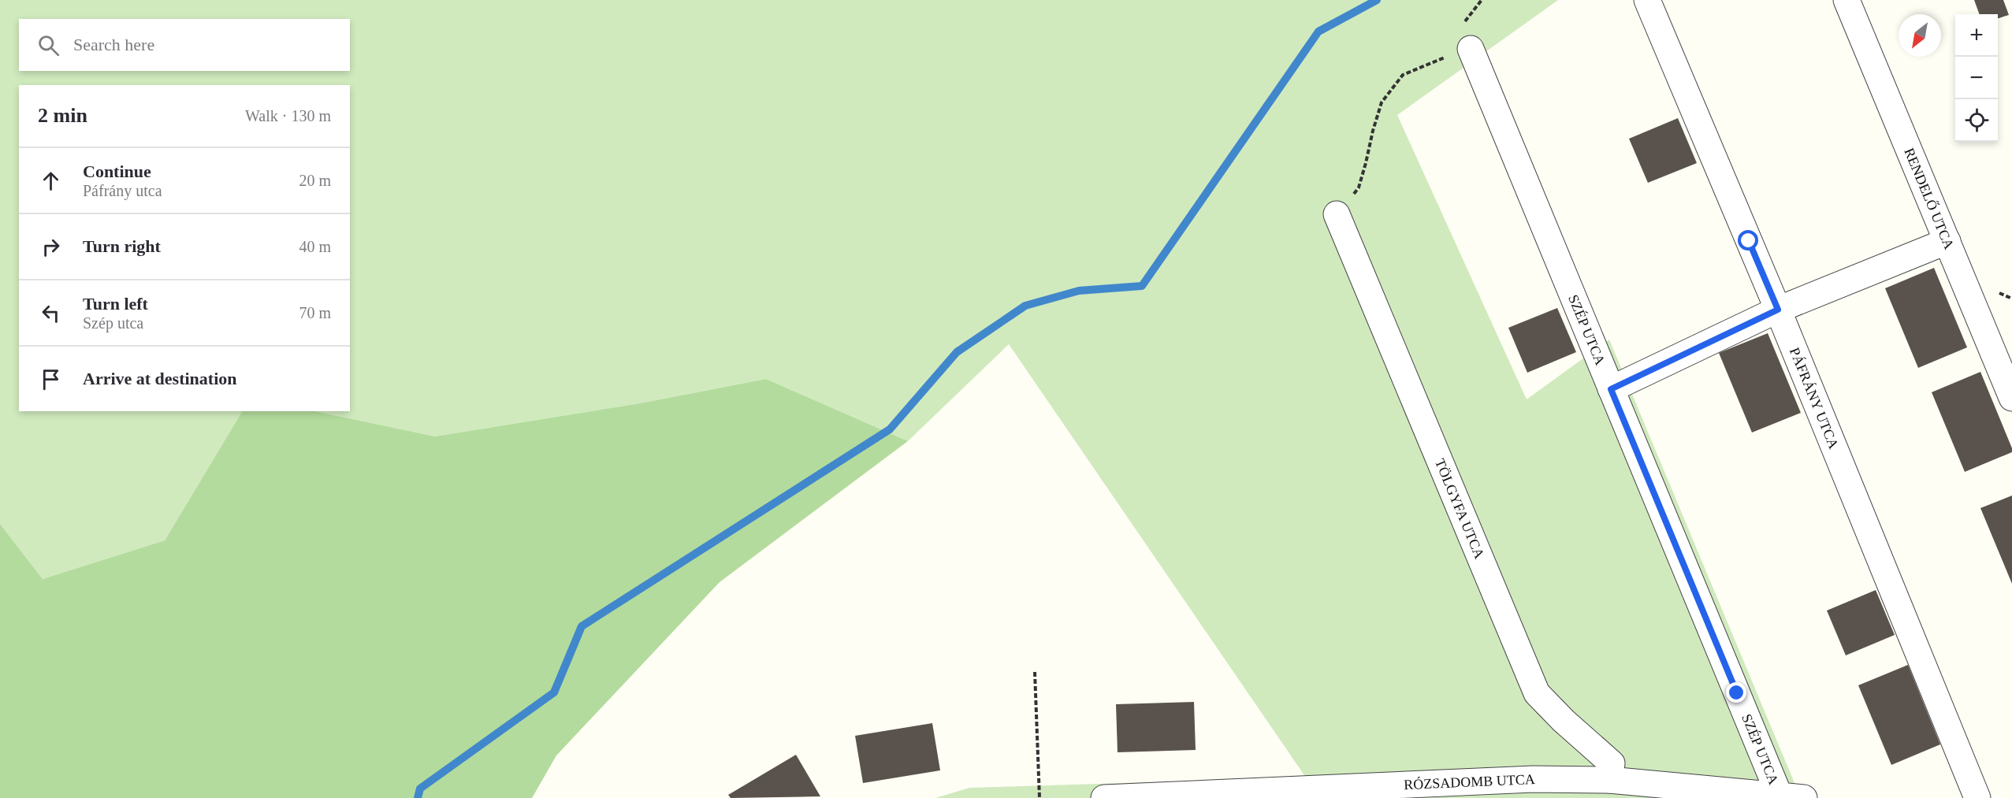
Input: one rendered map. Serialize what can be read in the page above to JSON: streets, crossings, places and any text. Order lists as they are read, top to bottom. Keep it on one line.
{"streets":{"street":["RENDELŐ UTCA","SZÉP UTCA","PÁFRÁNY UTCA","TÖLGYFA UTCA","RÓZSADOMB UTCA"]},"crossings":[["SZÉP UTCA","RÓZSADOMB UTCA"],["TÖLGYFA UTCA","RÓZSADOMB UTCA"]],"north":"bottom left","page":{"map_buttons":["+","−"],"search":"Search here","heading":["2 min","Walk · 130 m"],"list":[["Continue","Páfrány utca","20 m"],["Turn right","40 m"],["Turn left","Szép utca","70 m"],"Arrive at destination"]}}
